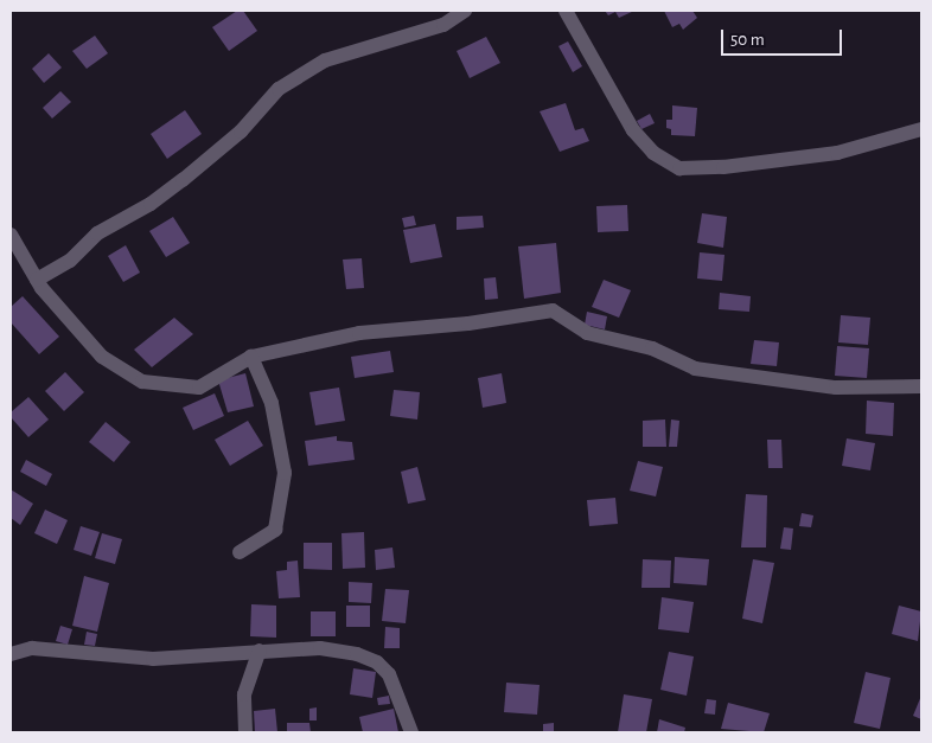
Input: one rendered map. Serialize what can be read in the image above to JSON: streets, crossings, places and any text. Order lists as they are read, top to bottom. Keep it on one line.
{"scale_bar":"50 m"}
